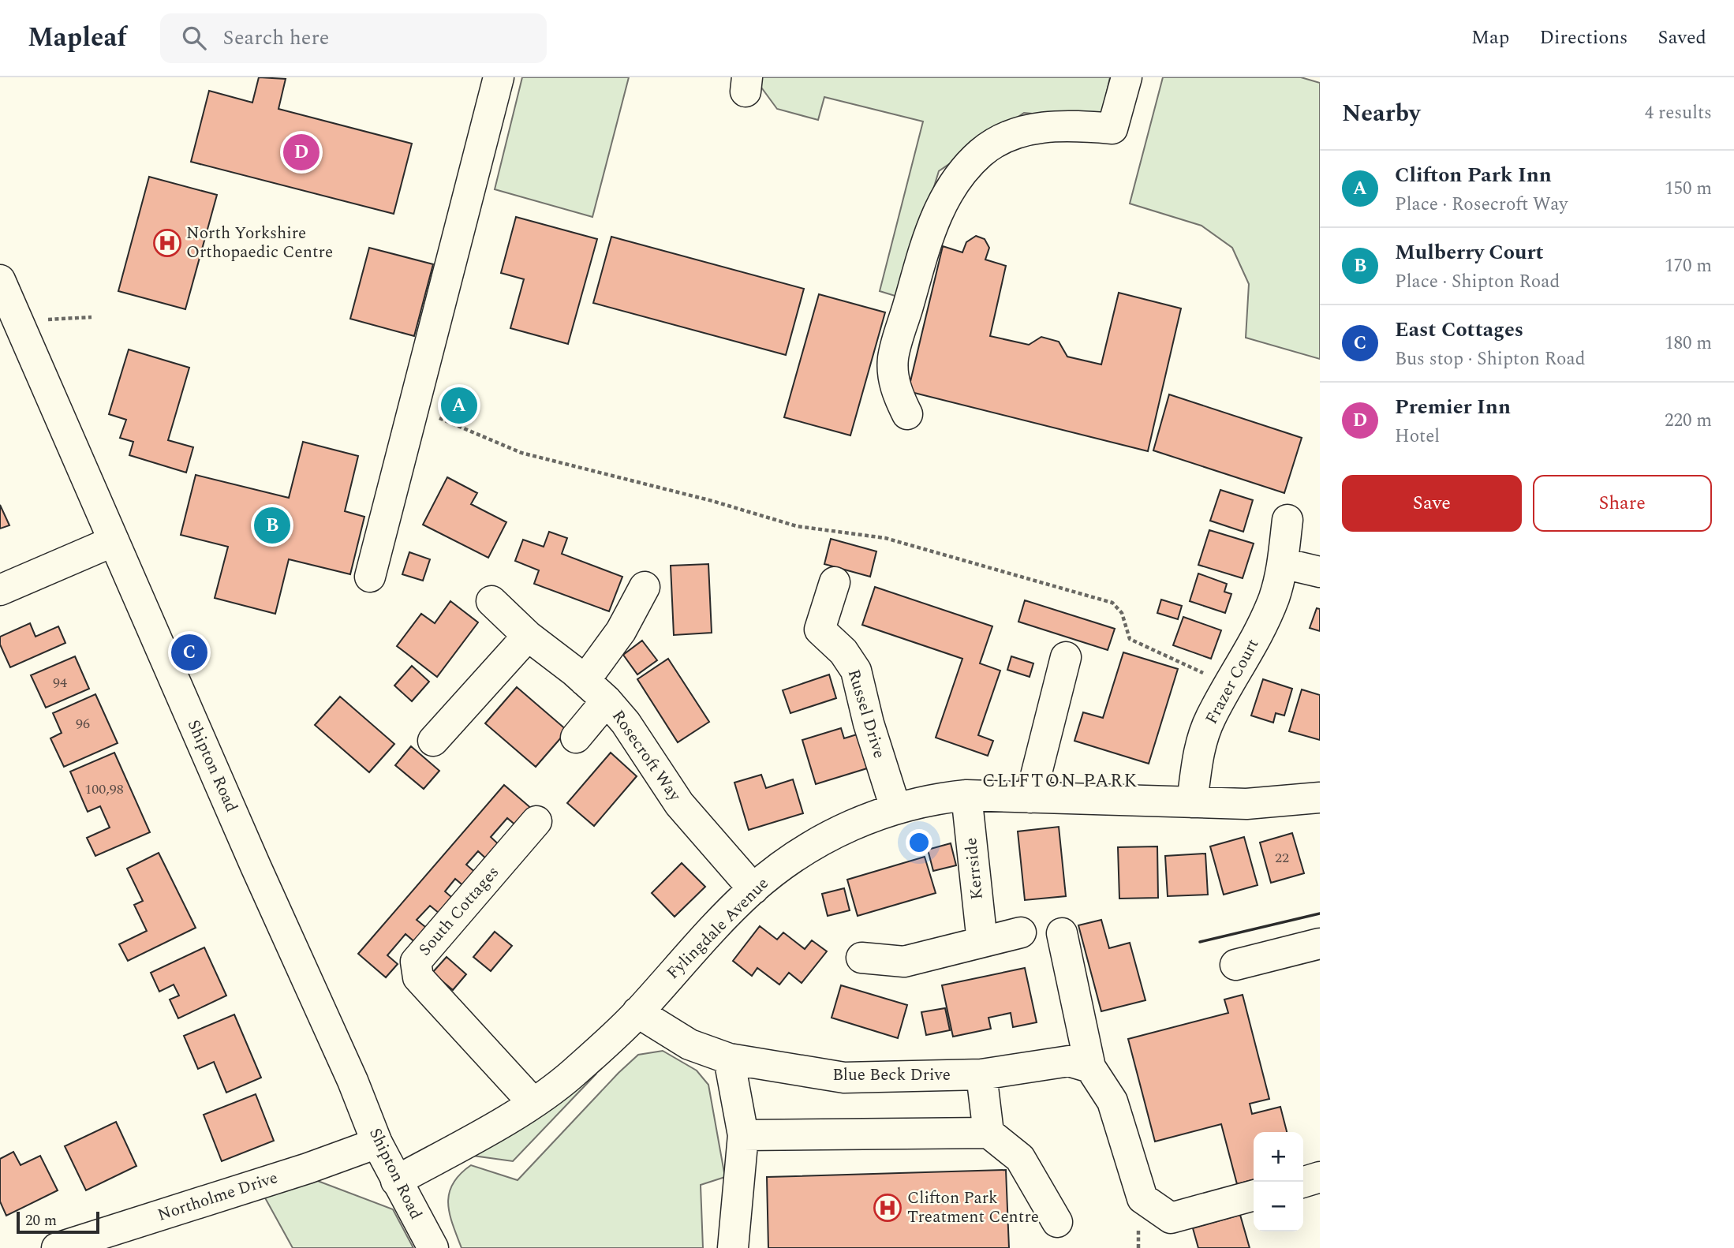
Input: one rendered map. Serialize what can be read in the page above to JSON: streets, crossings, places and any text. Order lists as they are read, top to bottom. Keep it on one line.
{"streets":{"street":["Frazer Court","Russel Drive","Rosecroft Way","Shipton Road","Kerrside","South Cottages","Fylingdale Avenue","Blue Beck Drive","Northolme Drive"]},"crossings":[["Frazer Court","Fylingdale Avenue"],["Russel Drive","Fylingdale Avenue"],["Rosecroft Way","Fylingdale Avenue"],["Shipton Road","Fylingdale Avenue"],["Shipton Road","Northolme Drive"],["Kerrside","Fylingdale Avenue"],["South Cottages","Fylingdale Avenue"],["Fylingdale Avenue","Blue Beck Drive"]],"districts":["CLIFTON PARK"],"places":{"hospital":["North Yorkshire Orthopaedic Centre","Clifton Park Treatment Centre"]},"house_numbers":["94","96","100,98","22"],"scale_bar":"20 m","page":{"header":"Mapleaf","search":"Search here","nav":["Map","Directions","Saved"],"heading":["Nearby","4 results"],"pins":["D","A","B","C"],"list":[{"mark":"A","name":"Clifton Park Inn","note":"Place · Rosecroft Way","value":"150 m"},{"mark":"B","name":"Mulberry Court","note":"Place · Shipton Road","value":"170 m"},{"mark":"C","name":"East Cottages","note":"Bus stop · Shipton Road","value":"180 m"},{"mark":"D","name":"Premier Inn","note":"Hotel","value":"220 m"}],"buttons":["Save","Share"],"map_buttons":["+","−"],"scale":"20 m"}}
